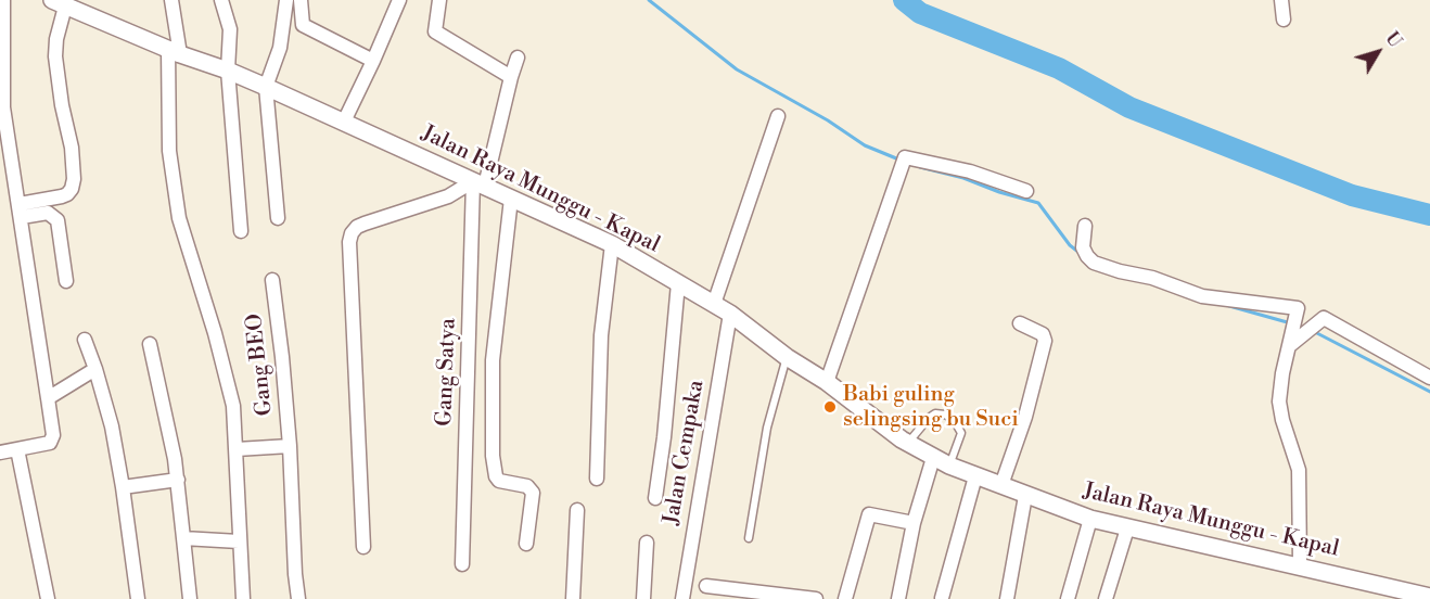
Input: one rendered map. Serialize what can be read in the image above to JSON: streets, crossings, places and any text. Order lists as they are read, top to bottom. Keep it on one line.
{"streets":{"street":["Jalan Raya Munggu - Kapal","Gang BEO","Gang Satya","Jalan Cempaka"]},"crossings":[["Jalan Raya Munggu - Kapal","Gang Satya"],["Jalan Raya Munggu - Kapal","Jalan Cempaka"]],"places":["Babi guling selingsing bu Suci"],"north":"top right"}
